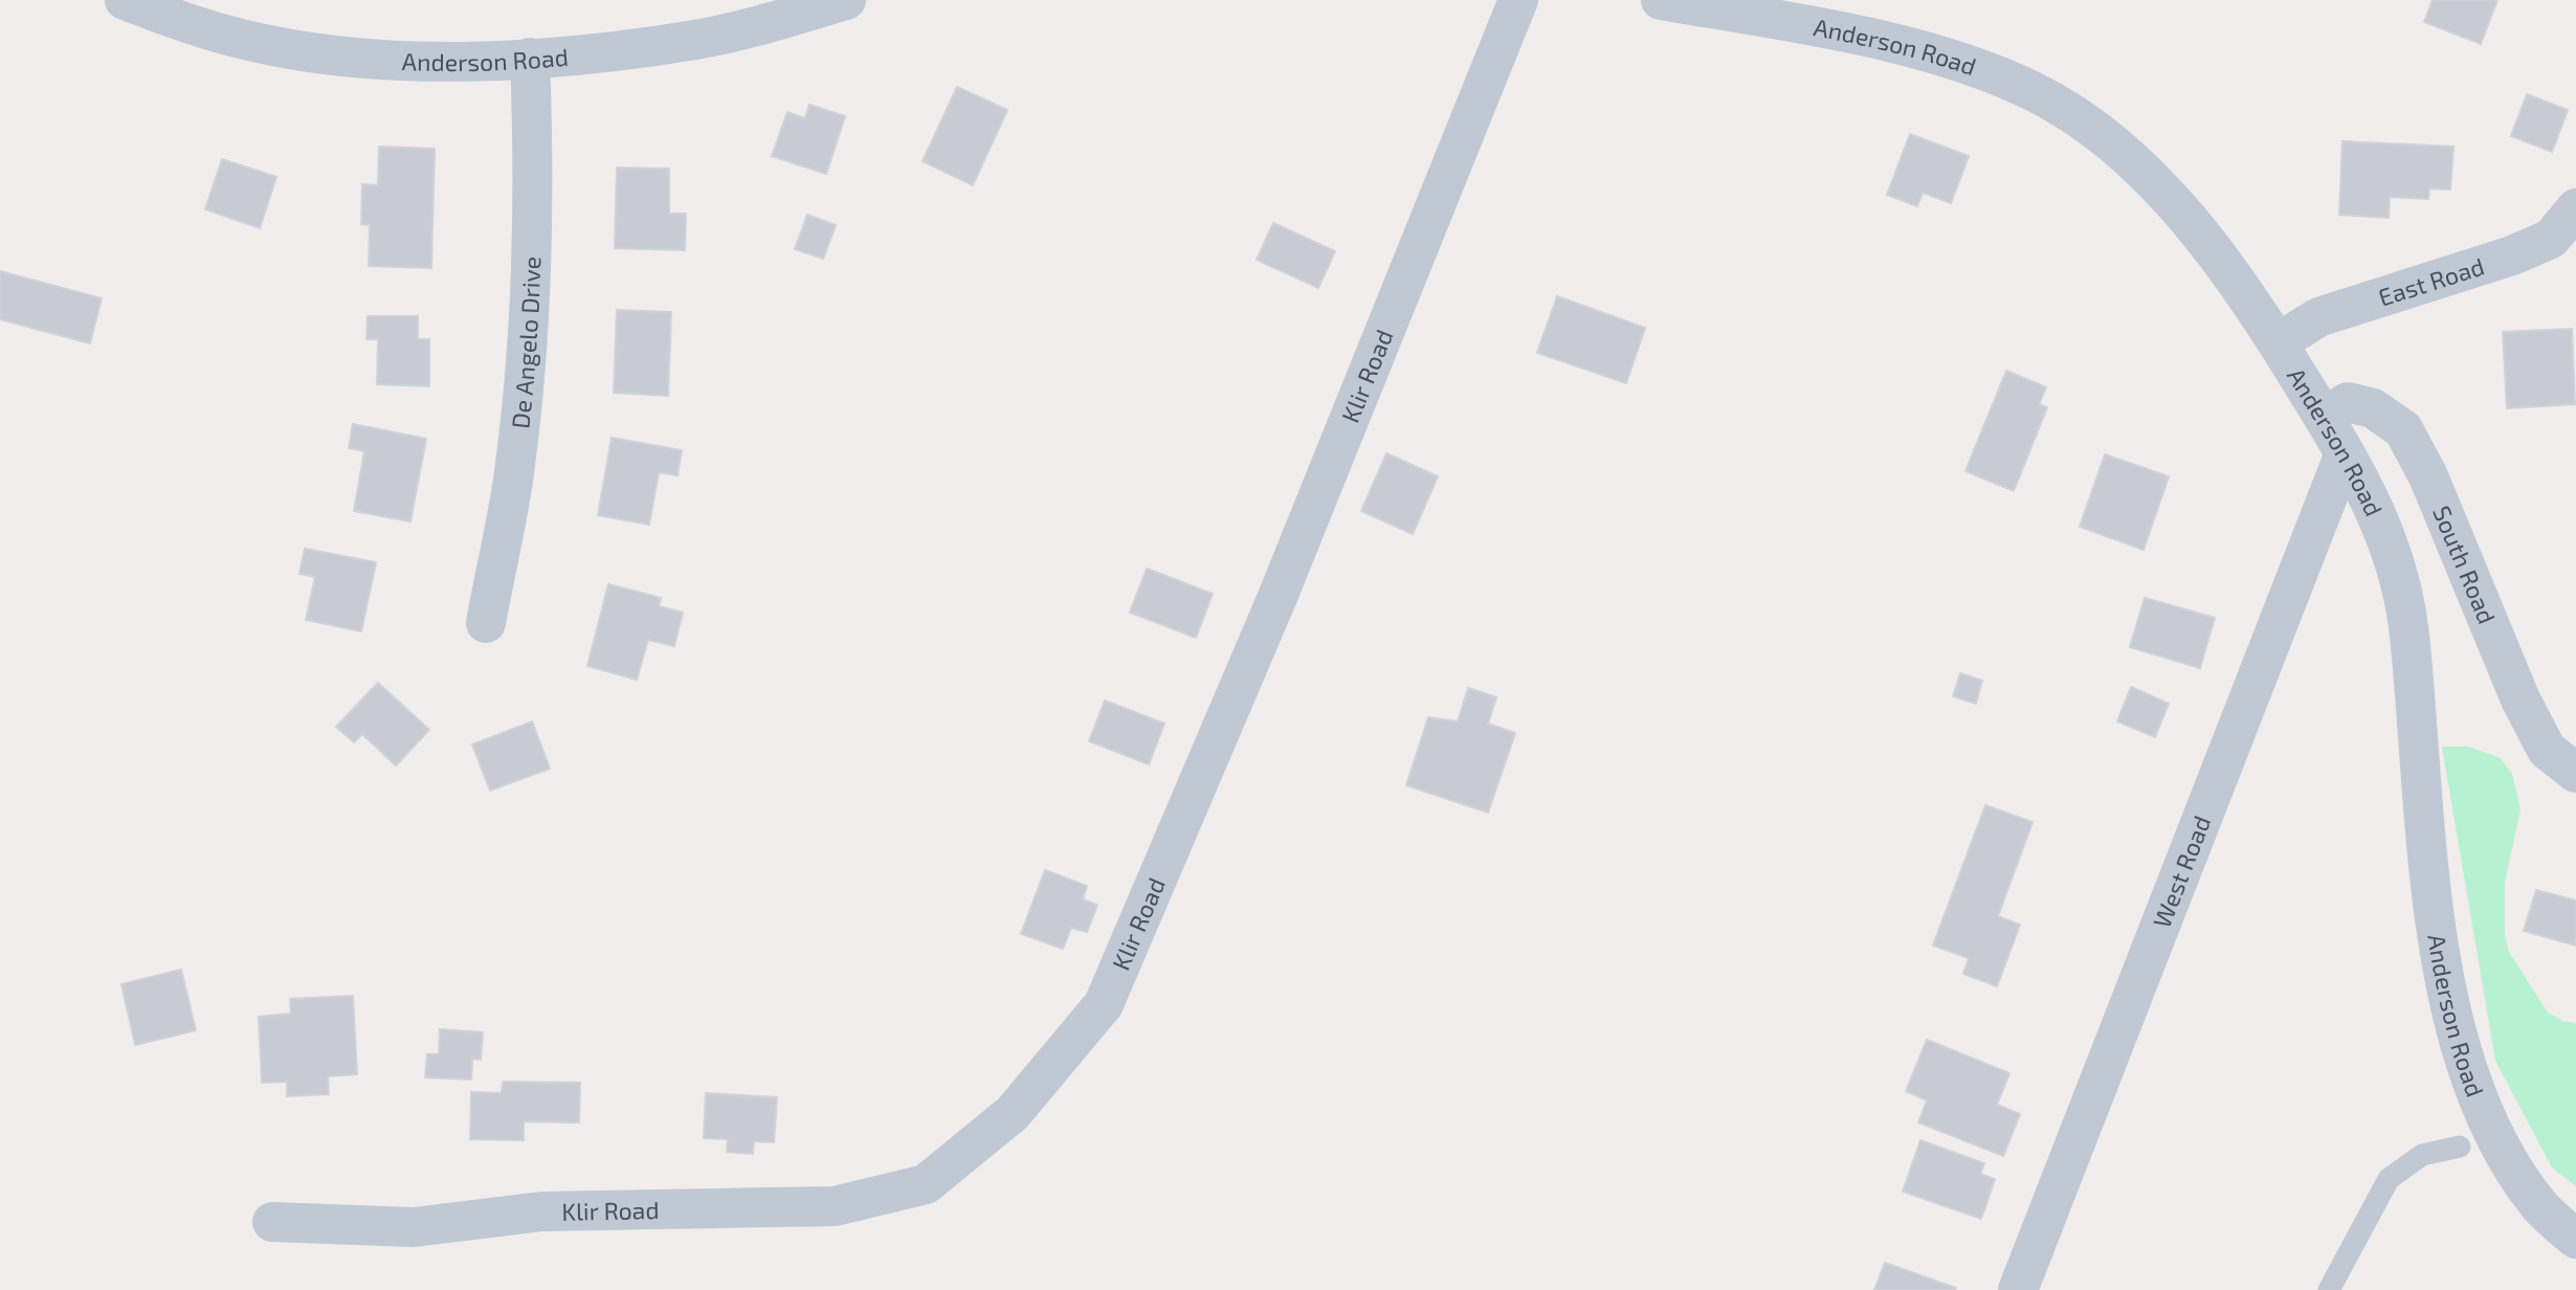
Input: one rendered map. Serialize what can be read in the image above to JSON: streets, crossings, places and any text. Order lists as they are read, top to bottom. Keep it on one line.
{"streets":{"street":["Anderson Road","East Road","De Angelo Drive","Klir Road","South Road","West Road"]},"crossings":[["Anderson Road","East Road"],["Anderson Road","De Angelo Drive"],["Anderson Road","South Road"],["Anderson Road","West Road"]]}
